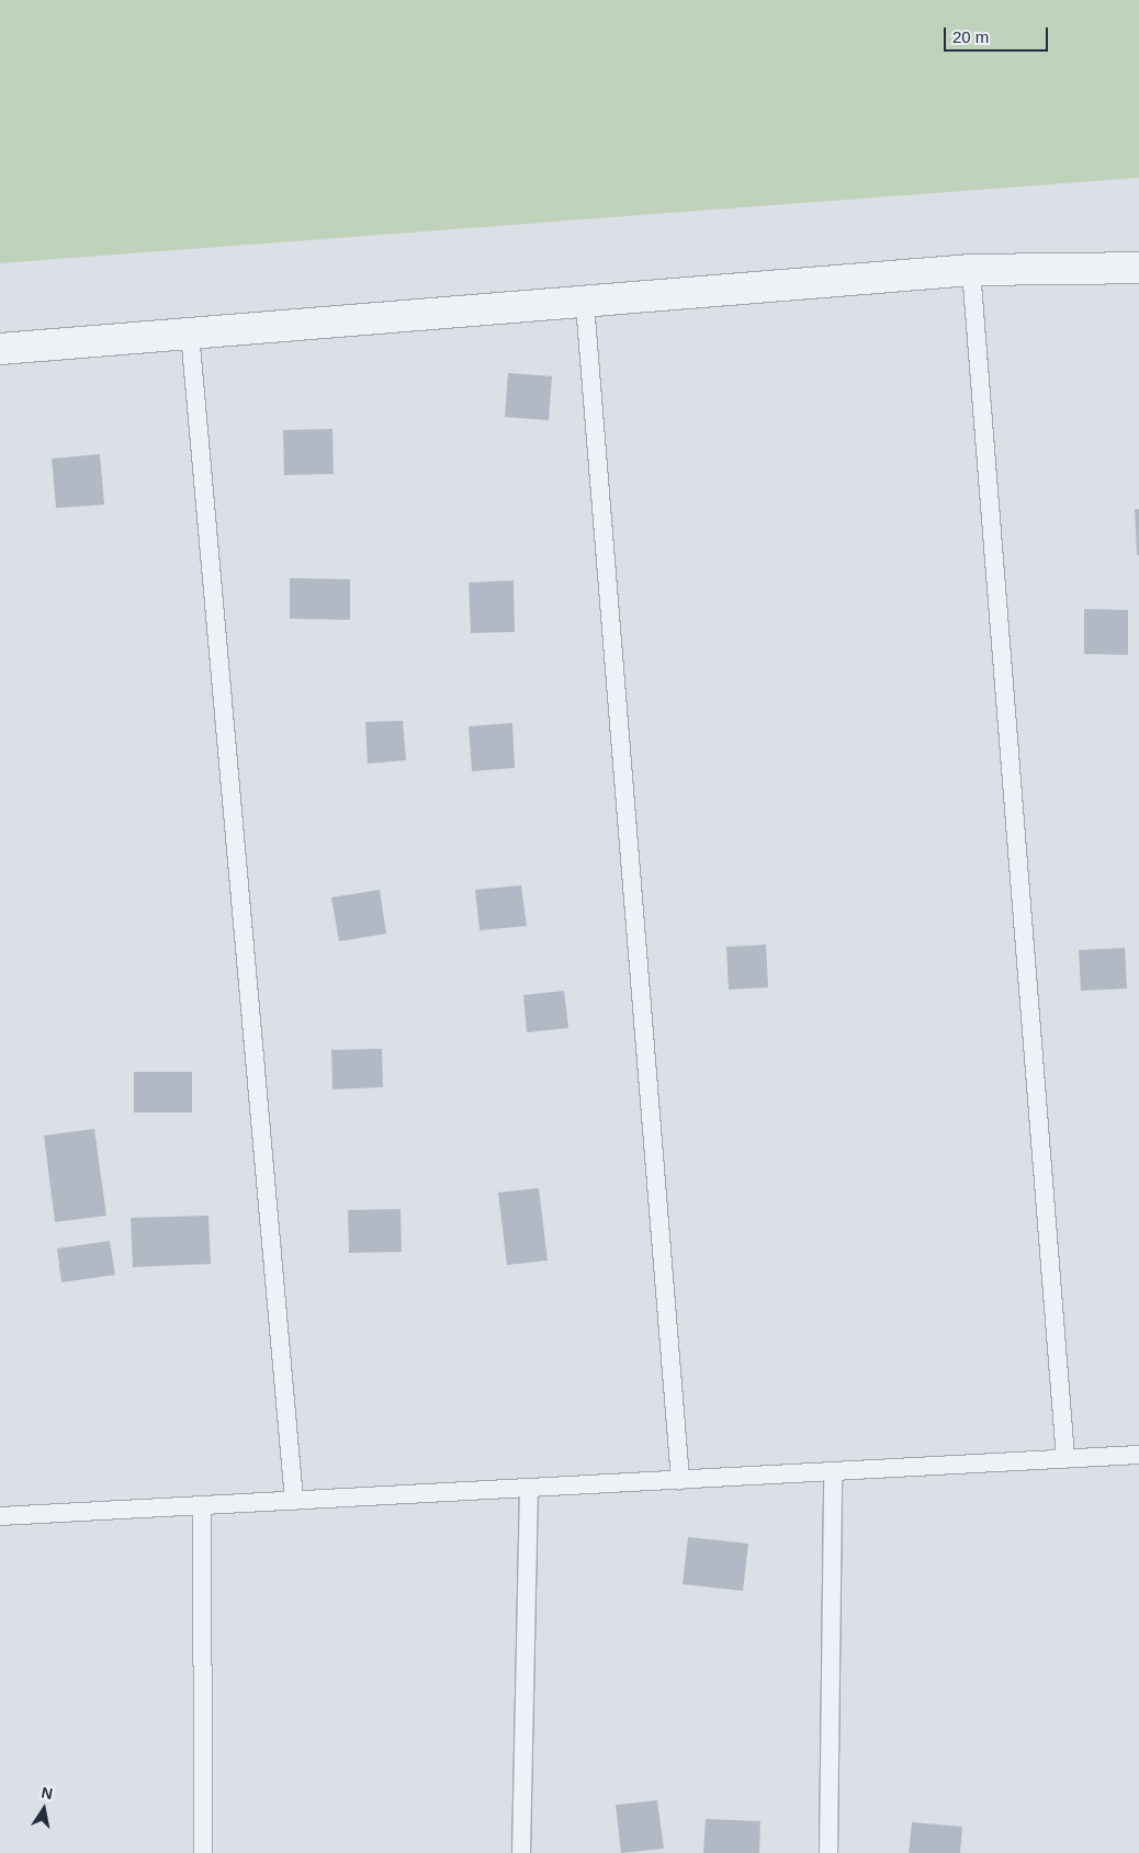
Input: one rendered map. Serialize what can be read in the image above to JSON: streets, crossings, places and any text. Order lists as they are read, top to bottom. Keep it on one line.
{"scale_bar":"20 m","north":"top"}
